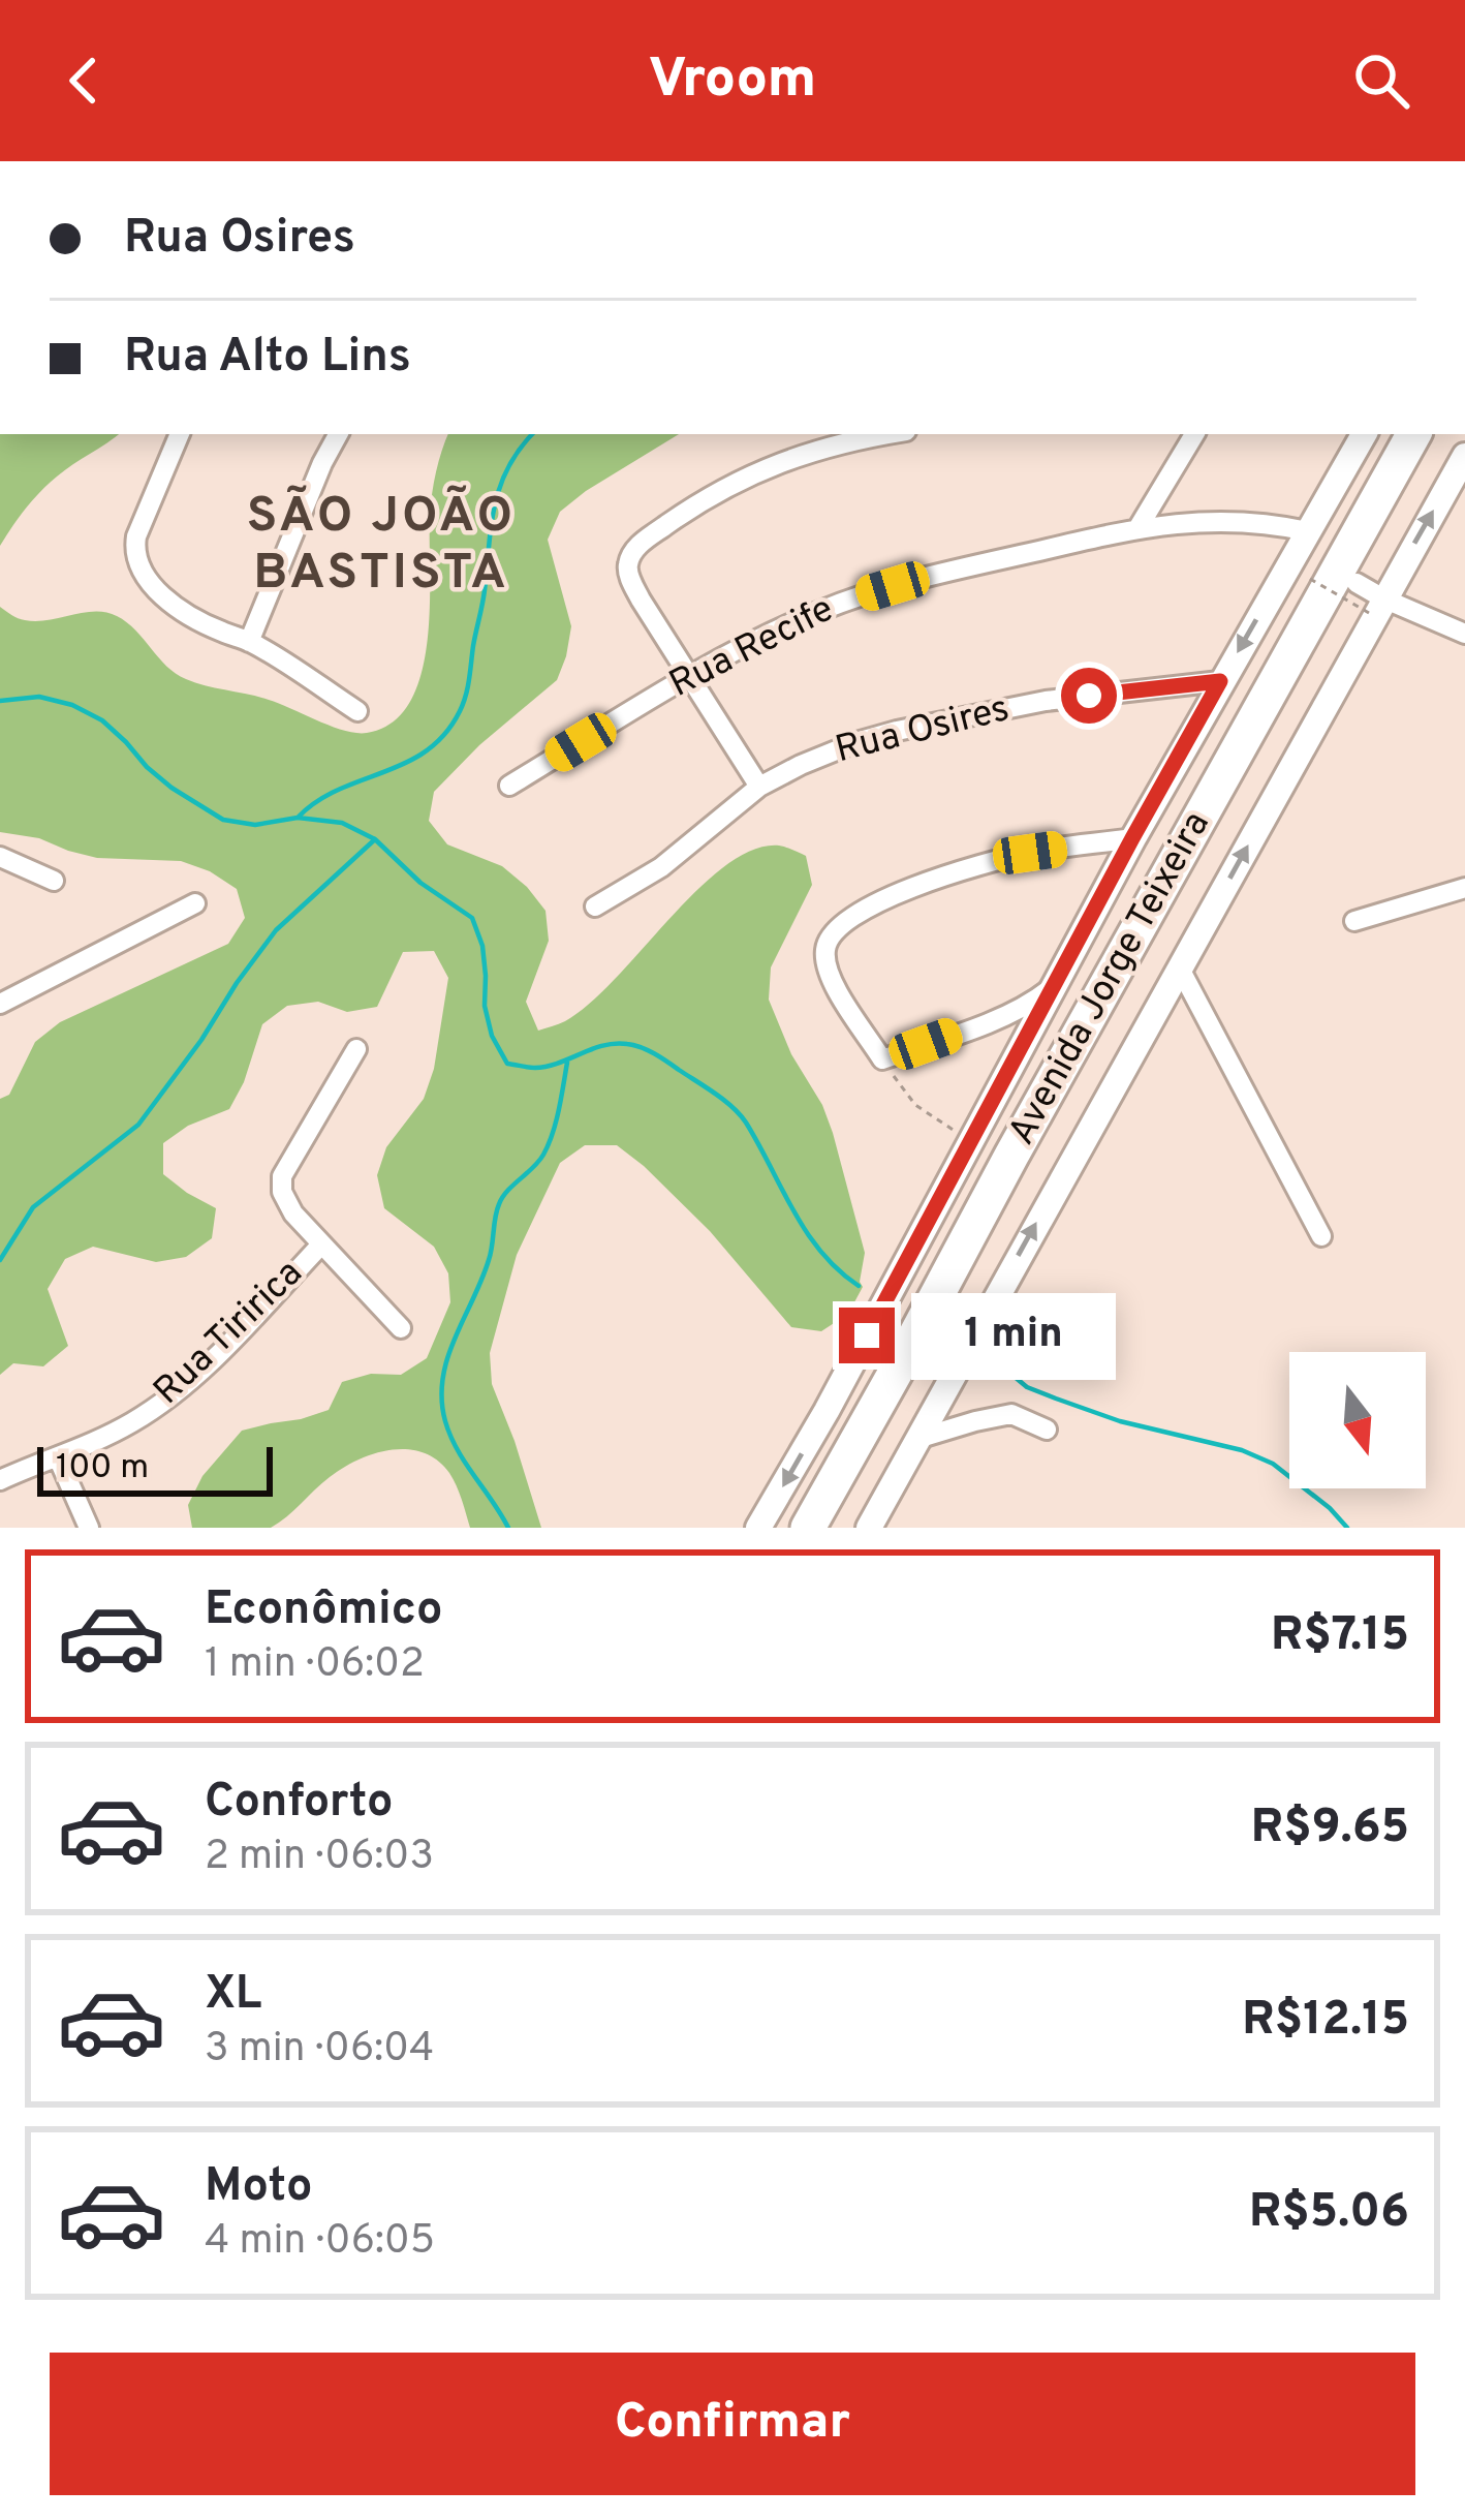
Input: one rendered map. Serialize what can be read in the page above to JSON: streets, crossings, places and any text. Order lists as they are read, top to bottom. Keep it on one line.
{"streets":{"highway":["Avenida Jorge Teixeira"],"street":["Rua Recife","Rua Osires","Rua Tiririca"]},"districts":["SÃO JOÃO BASTISTA"],"scale_bar":"100 m","north":"bottom","page":{"header":"Vroom","banner":["Rua Osires","Rua Alto Lins"],"bubble":"1 min","scale":"100 m","list":[{"name":"Econômico","note":"1 min · 06:02","value":"R$7.15"},{"name":"Conforto","note":"2 min · 06:03","value":"R$9.65"},{"name":"XL","note":"3 min · 06:04","value":"R$12.15"},{"name":"Moto","note":"4 min · 06:05","value":"R$5.06"}],"buttons":"Confirmar"}}
